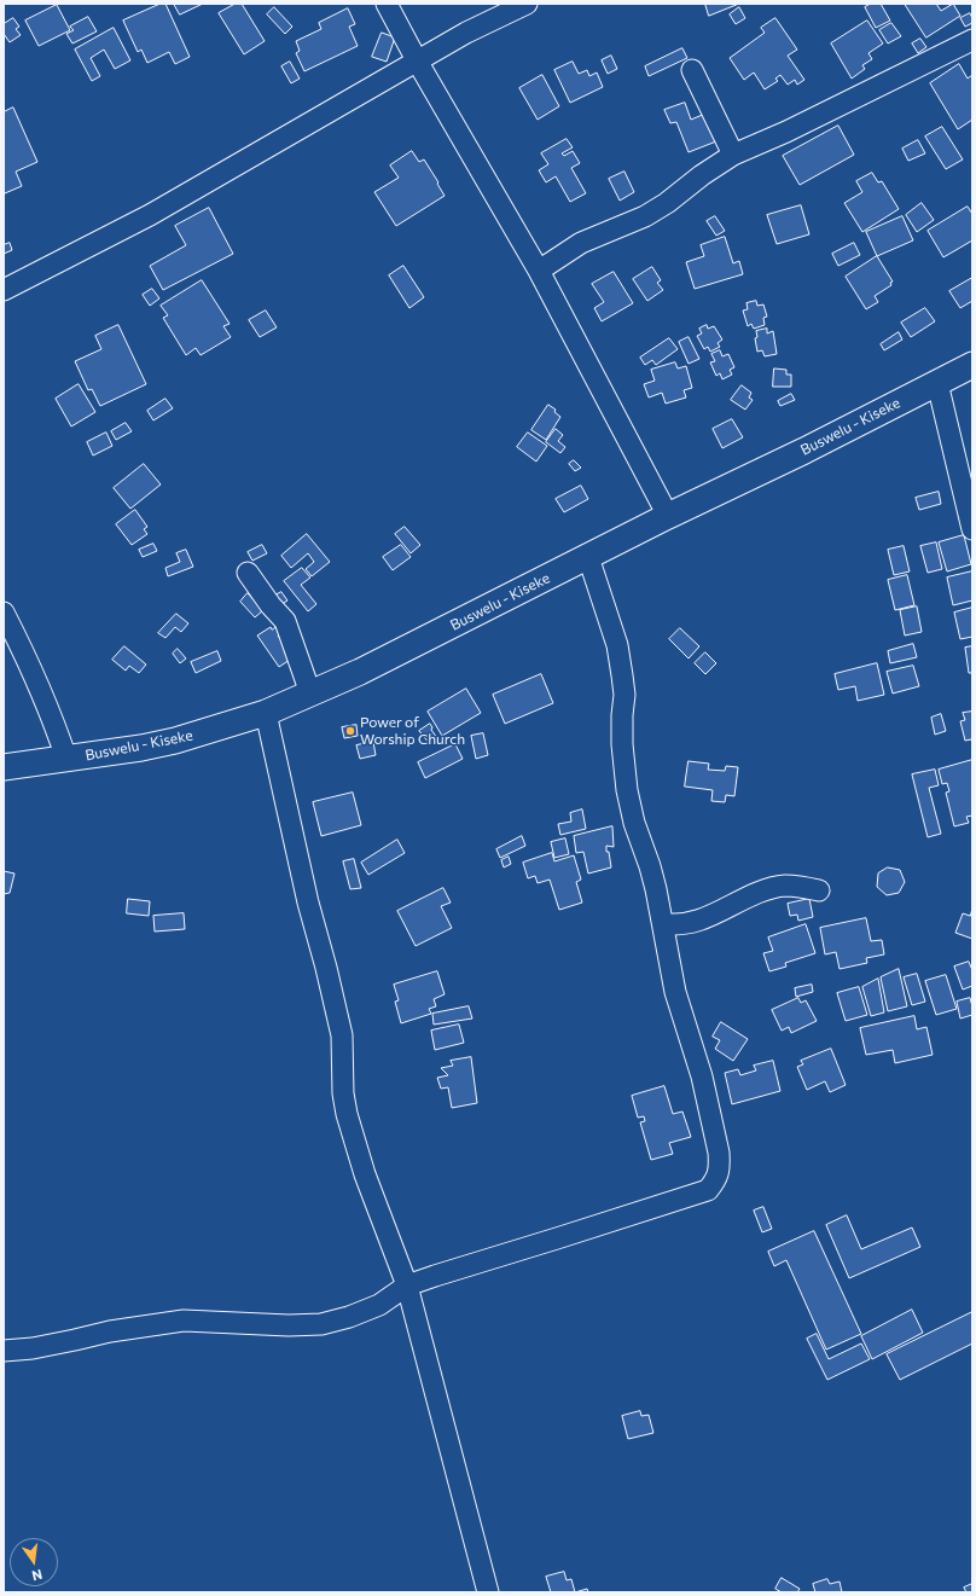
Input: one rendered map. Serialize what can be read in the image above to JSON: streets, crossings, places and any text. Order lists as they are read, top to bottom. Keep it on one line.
{"streets":{"main road":["Buswelu - Kiseke"]},"places":["Power of Worship Church"],"north":"bottom"}
